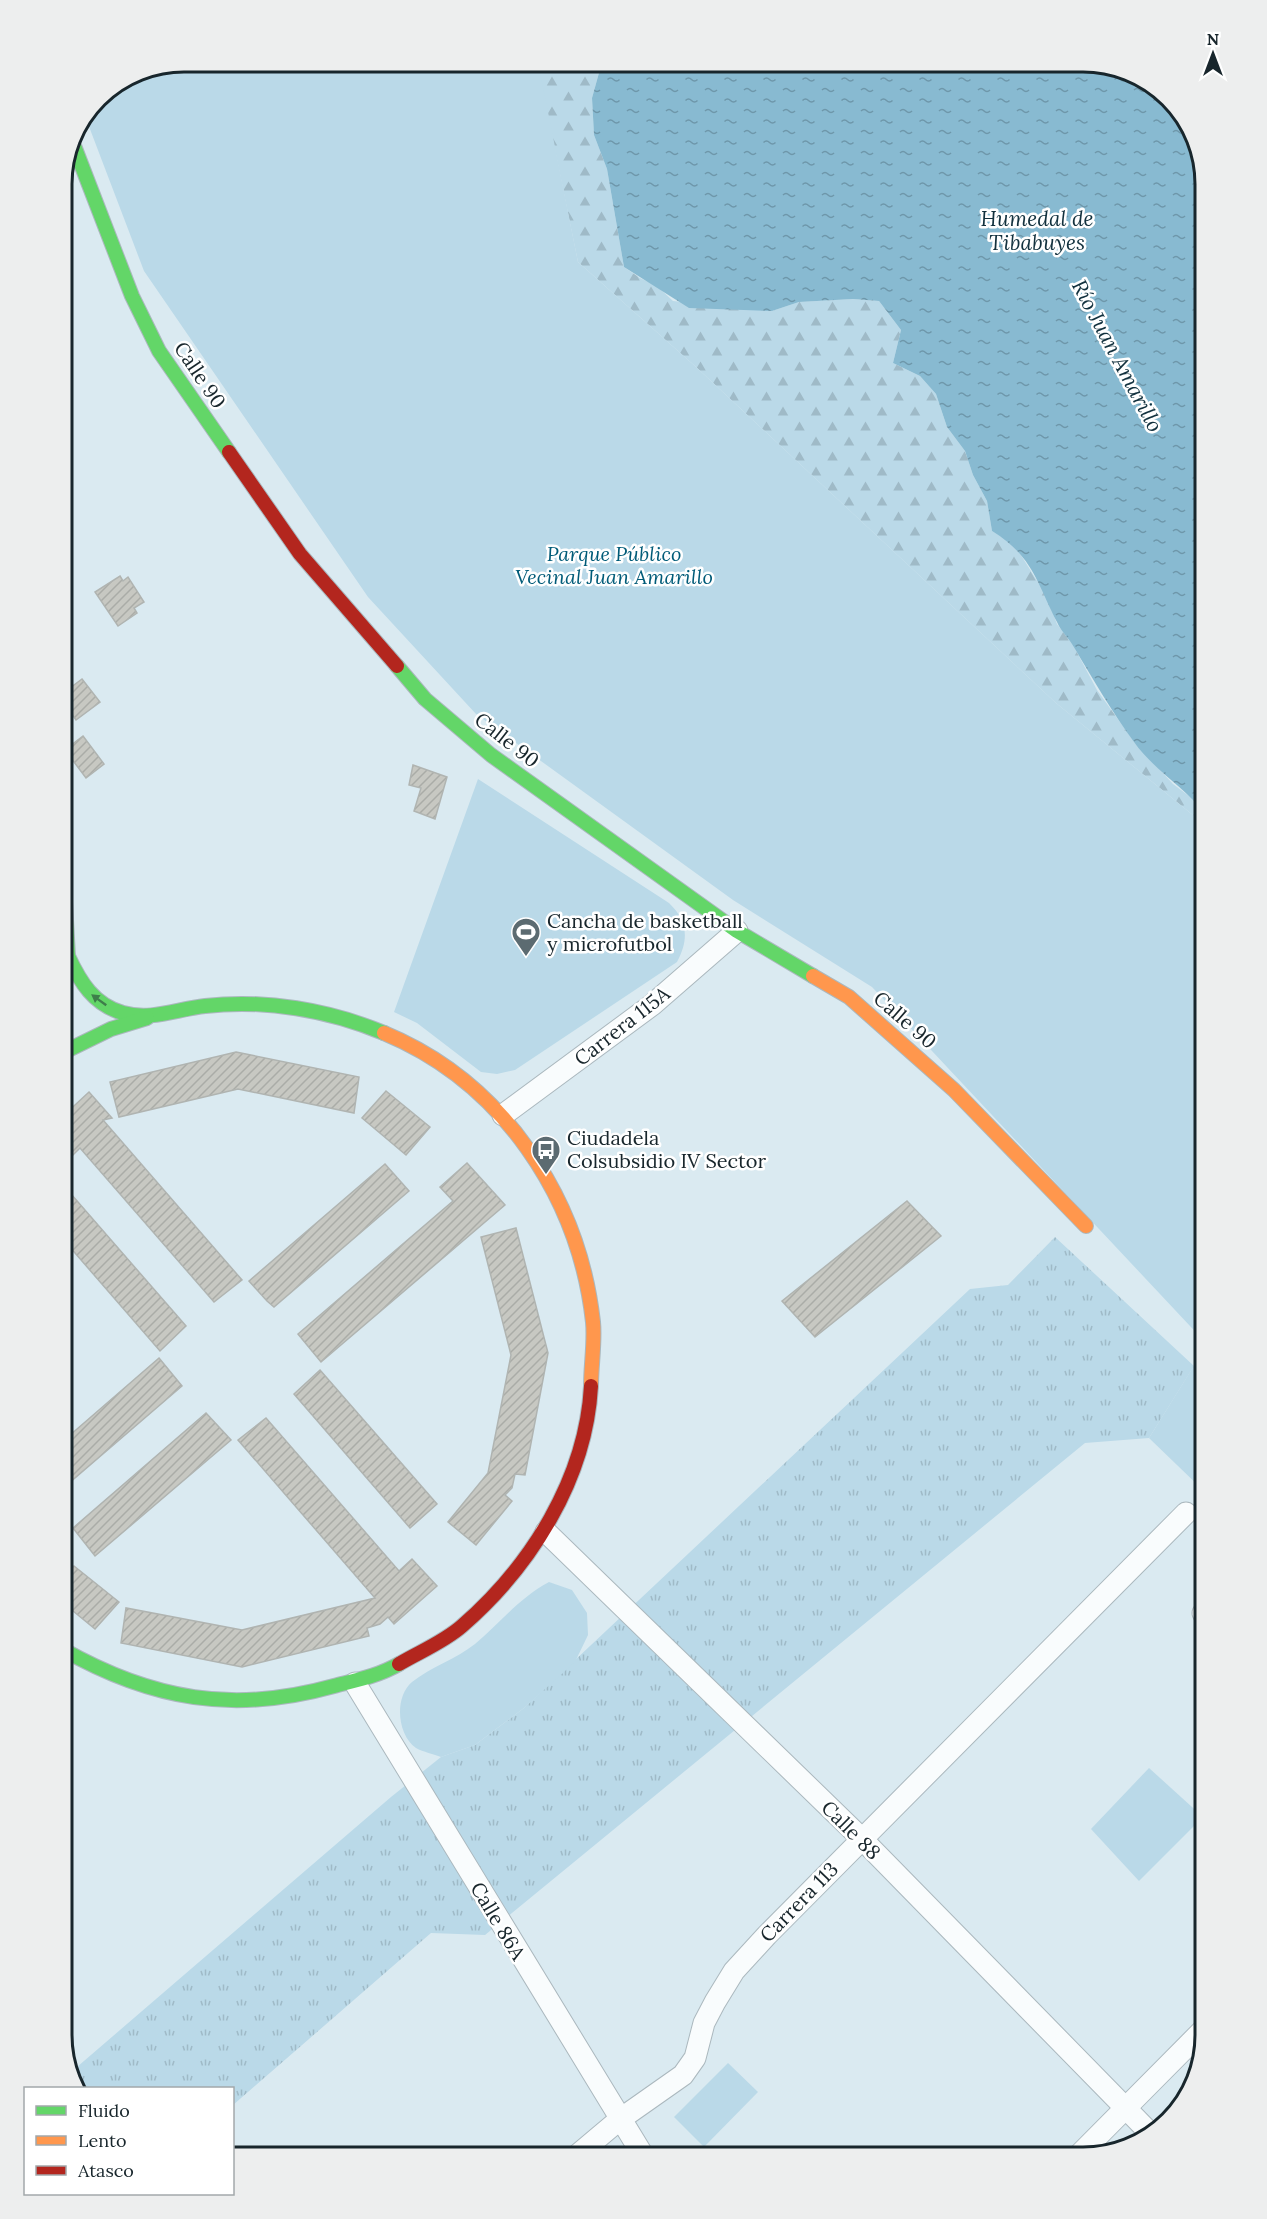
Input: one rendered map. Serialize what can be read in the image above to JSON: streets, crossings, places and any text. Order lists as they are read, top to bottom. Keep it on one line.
{"streets":{"street":["Calle 90","Carrera 115A","Calle 88","Carrera 113","Calle 86A"]},"crossings":[["Calle 90","Carrera 115A"],["Calle 88","Carrera 113"],["Carrera 113","Calle 86A"]],"water":["Humedal de Tibabuyes","Río Juan Amarillo"],"parks":["Parque Público Vecinal Juan Amarillo"],"places":{"sports":["Cancha de basketball y microfutbol"],"bus stop":["Ciudadela Colsubsidio IV Sector"]},"legend":["Fluido","Lento","Atasco"],"north":"top"}
